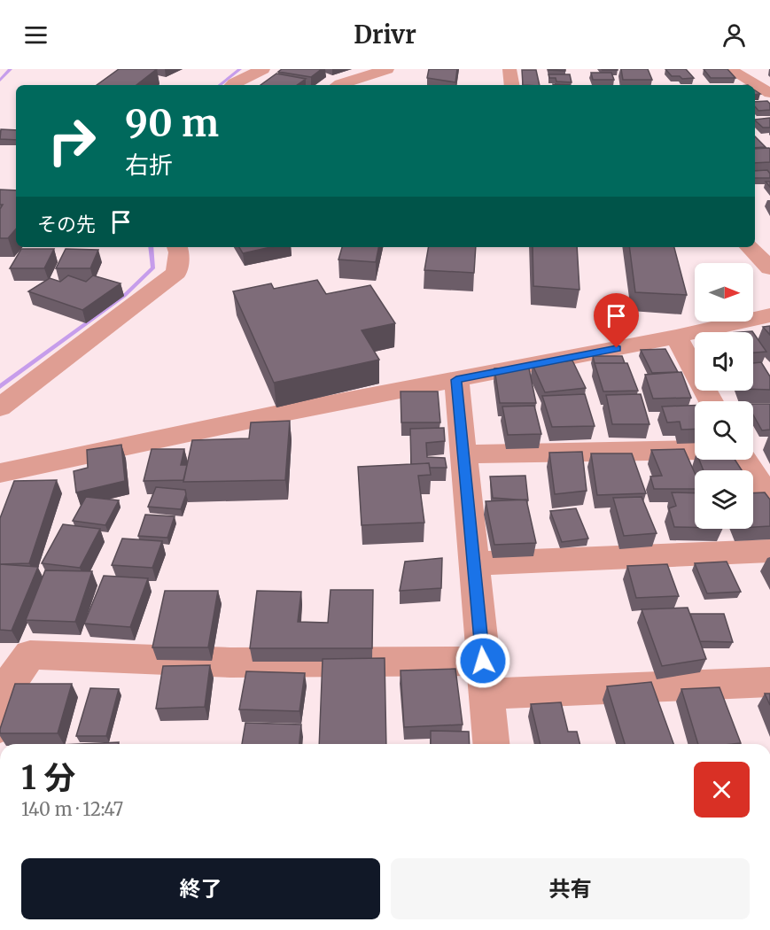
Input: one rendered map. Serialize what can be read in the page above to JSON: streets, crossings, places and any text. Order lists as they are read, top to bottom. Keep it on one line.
{"north":"right","page":{"header":"Drivr","turn":["90 m","右折"],"then":"その先","heading":["1 分","140 m · 12:47"],"buttons":["終了","共有"]}}
